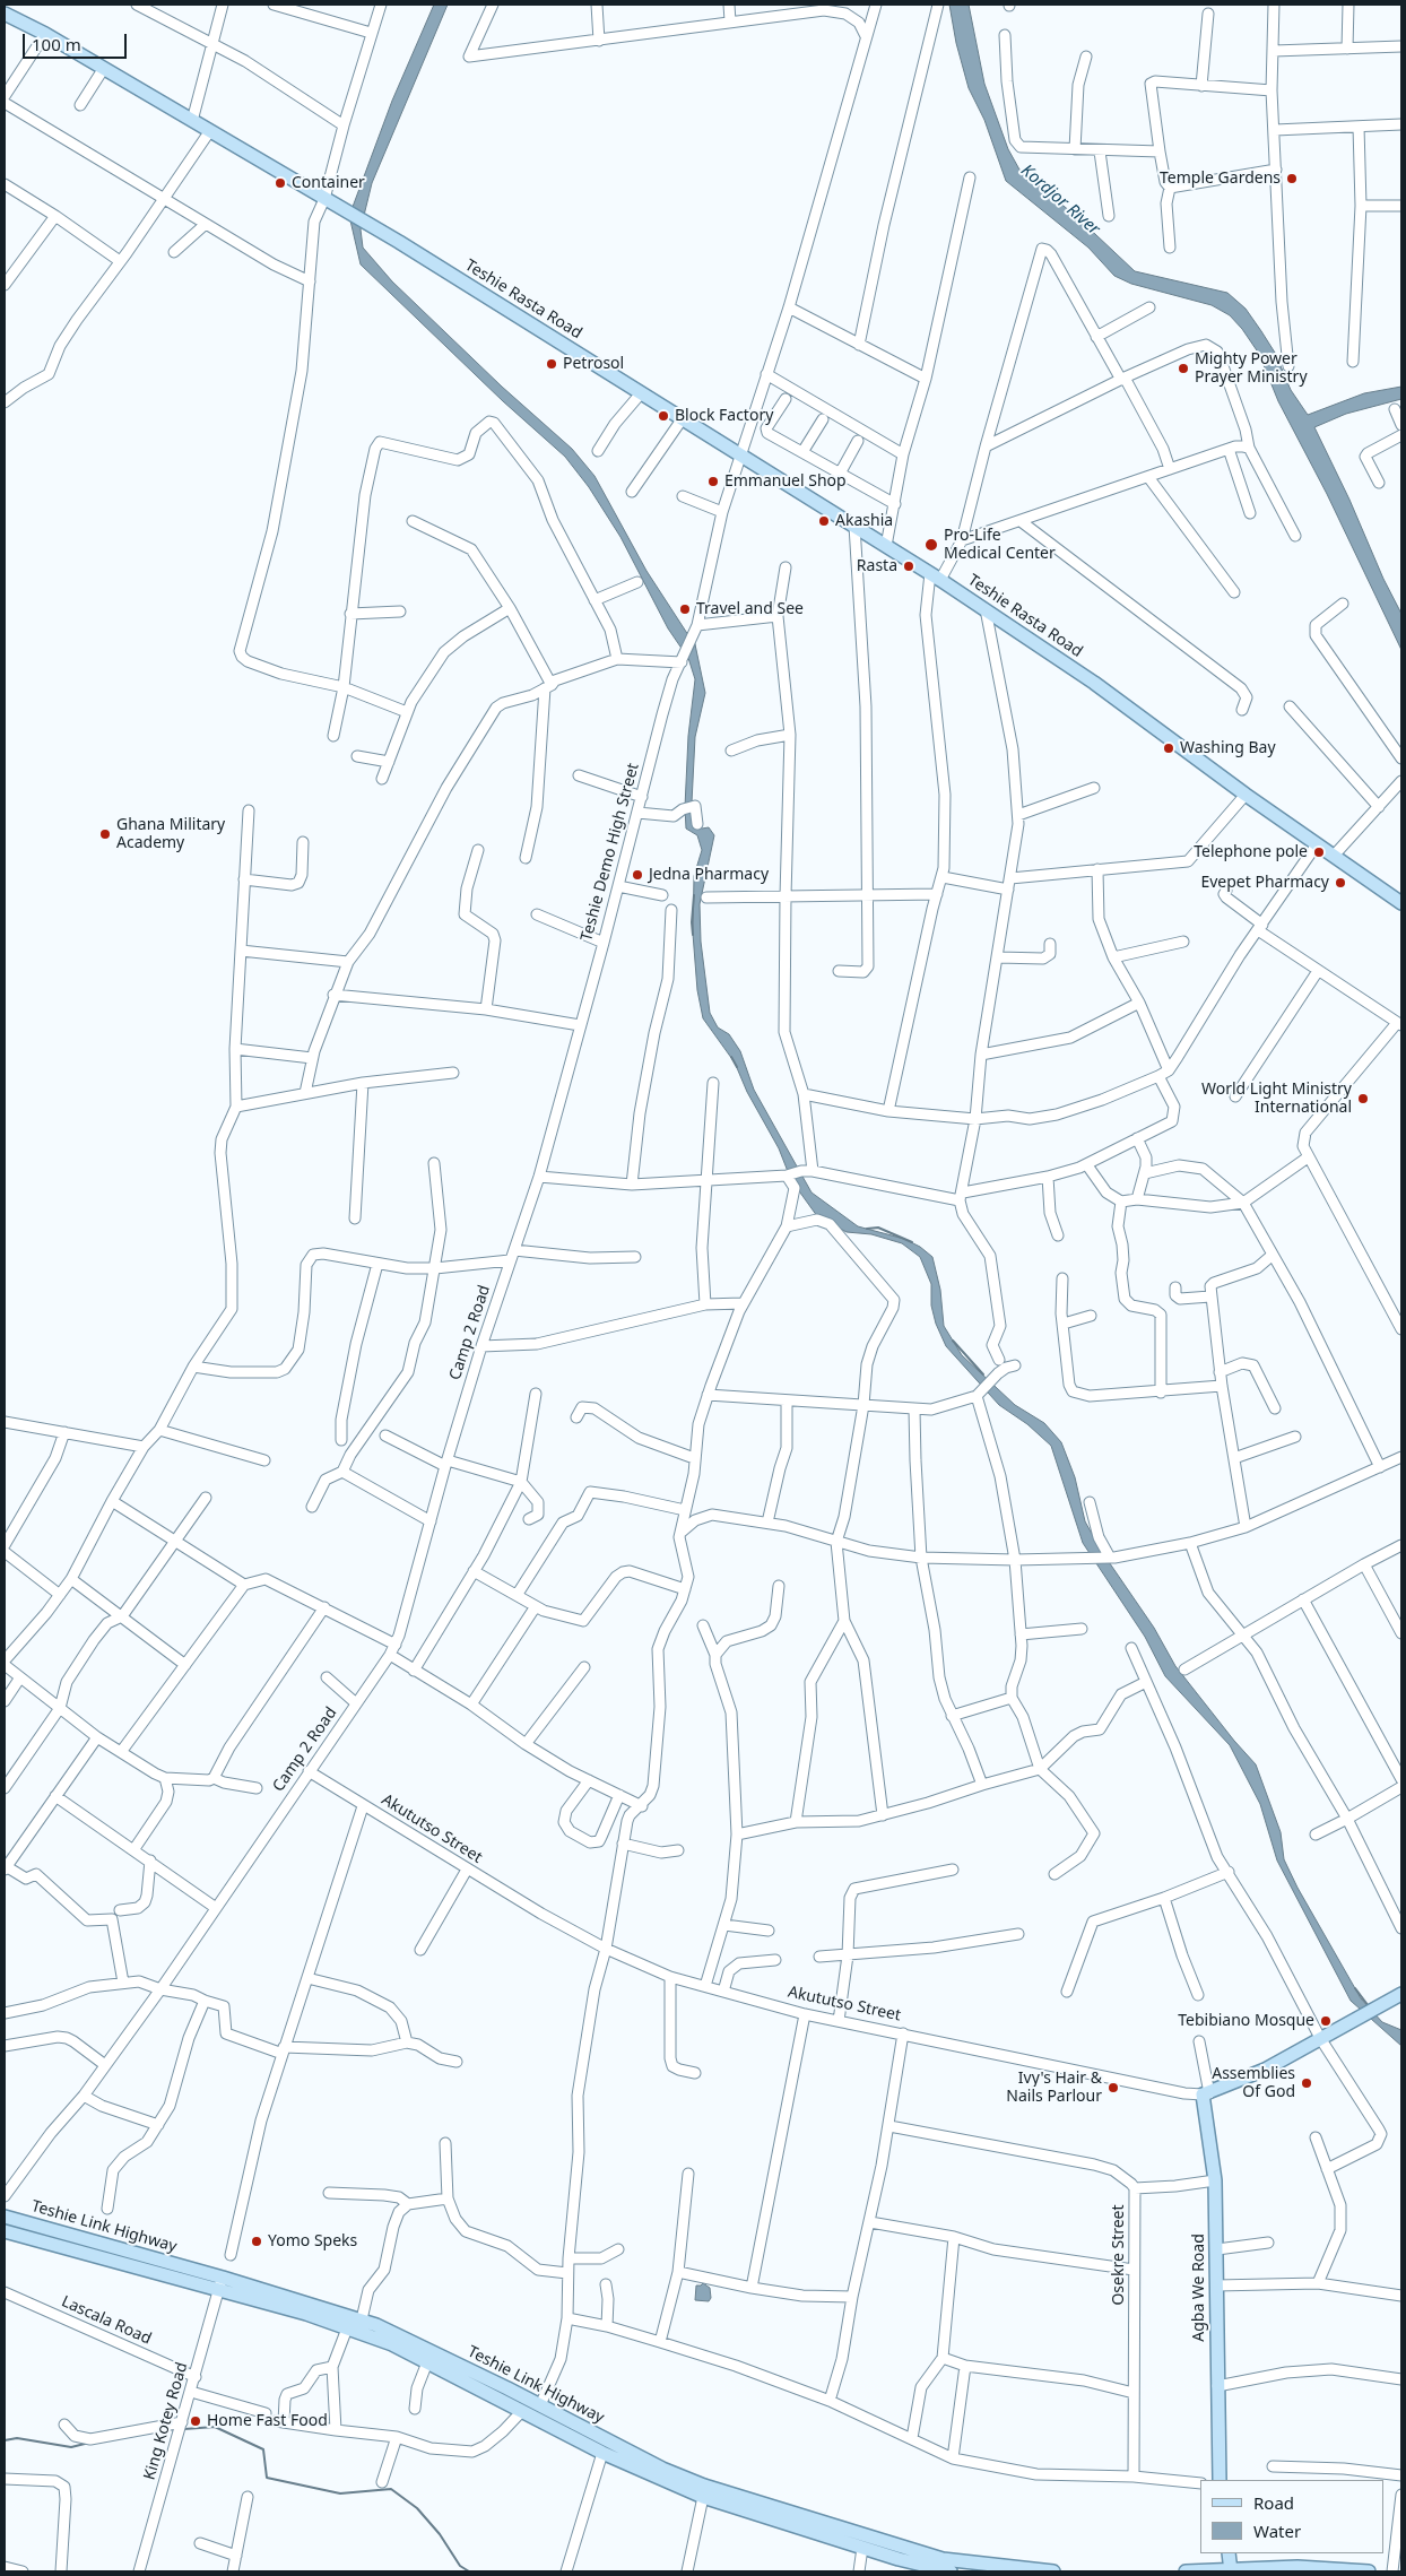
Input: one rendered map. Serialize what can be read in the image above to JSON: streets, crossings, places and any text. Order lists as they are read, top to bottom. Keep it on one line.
{"streets":{"main road":["Teshie Rasta Road","Akututso Street","Teshie Link Highway","Agba We Road"],"street":["Teshie Demo High Street","Camp 2 Road","Osekre Street","Lascala Road","King Kotey Road"]},"crossings":[["Teshie Rasta Road","Teshie Demo High Street"],["Teshie Demo High Street","Camp 2 Road"],["Camp 2 Road","Akututso Street"],["Akututso Street","Agba We Road"],["Teshie Link Highway","King Kotey Road"],["Lascala Road","King Kotey Road"]],"water":["Kordjor River"],"places":["Temple Gardens","Container","Petrosol","Mighty Power Prayer Ministry","Block Factory","Emmanuel Shop","Akashia","Pro-Life Medical Center","Rasta","Travel and See","Washing Bay","Ghana Military Academy","Telephone pole","Jedna Pharmacy","Evepet Pharmacy","World Light Ministry International","Tebibiano Mosque","Assemblies Of God","Ivy's Hair & Nails Parlour","Yomo Speks","Home Fast Food"],"legend":["Road","Water"],"scale_bar":"100 m"}
